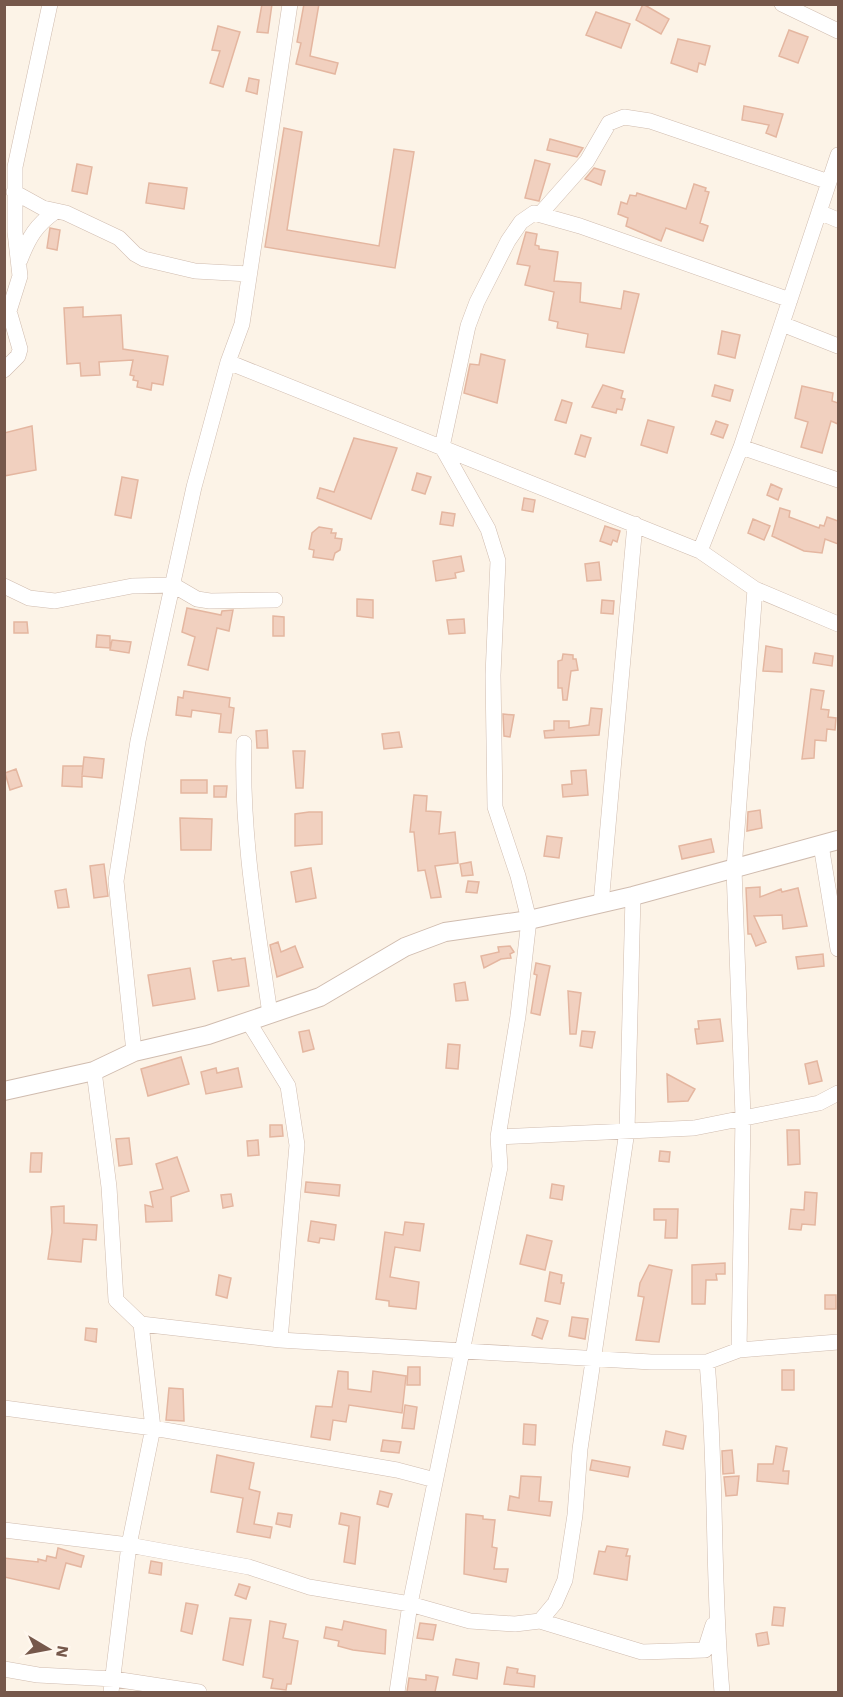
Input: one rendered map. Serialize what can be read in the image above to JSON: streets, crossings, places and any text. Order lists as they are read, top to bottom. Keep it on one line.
{"north":"right"}
